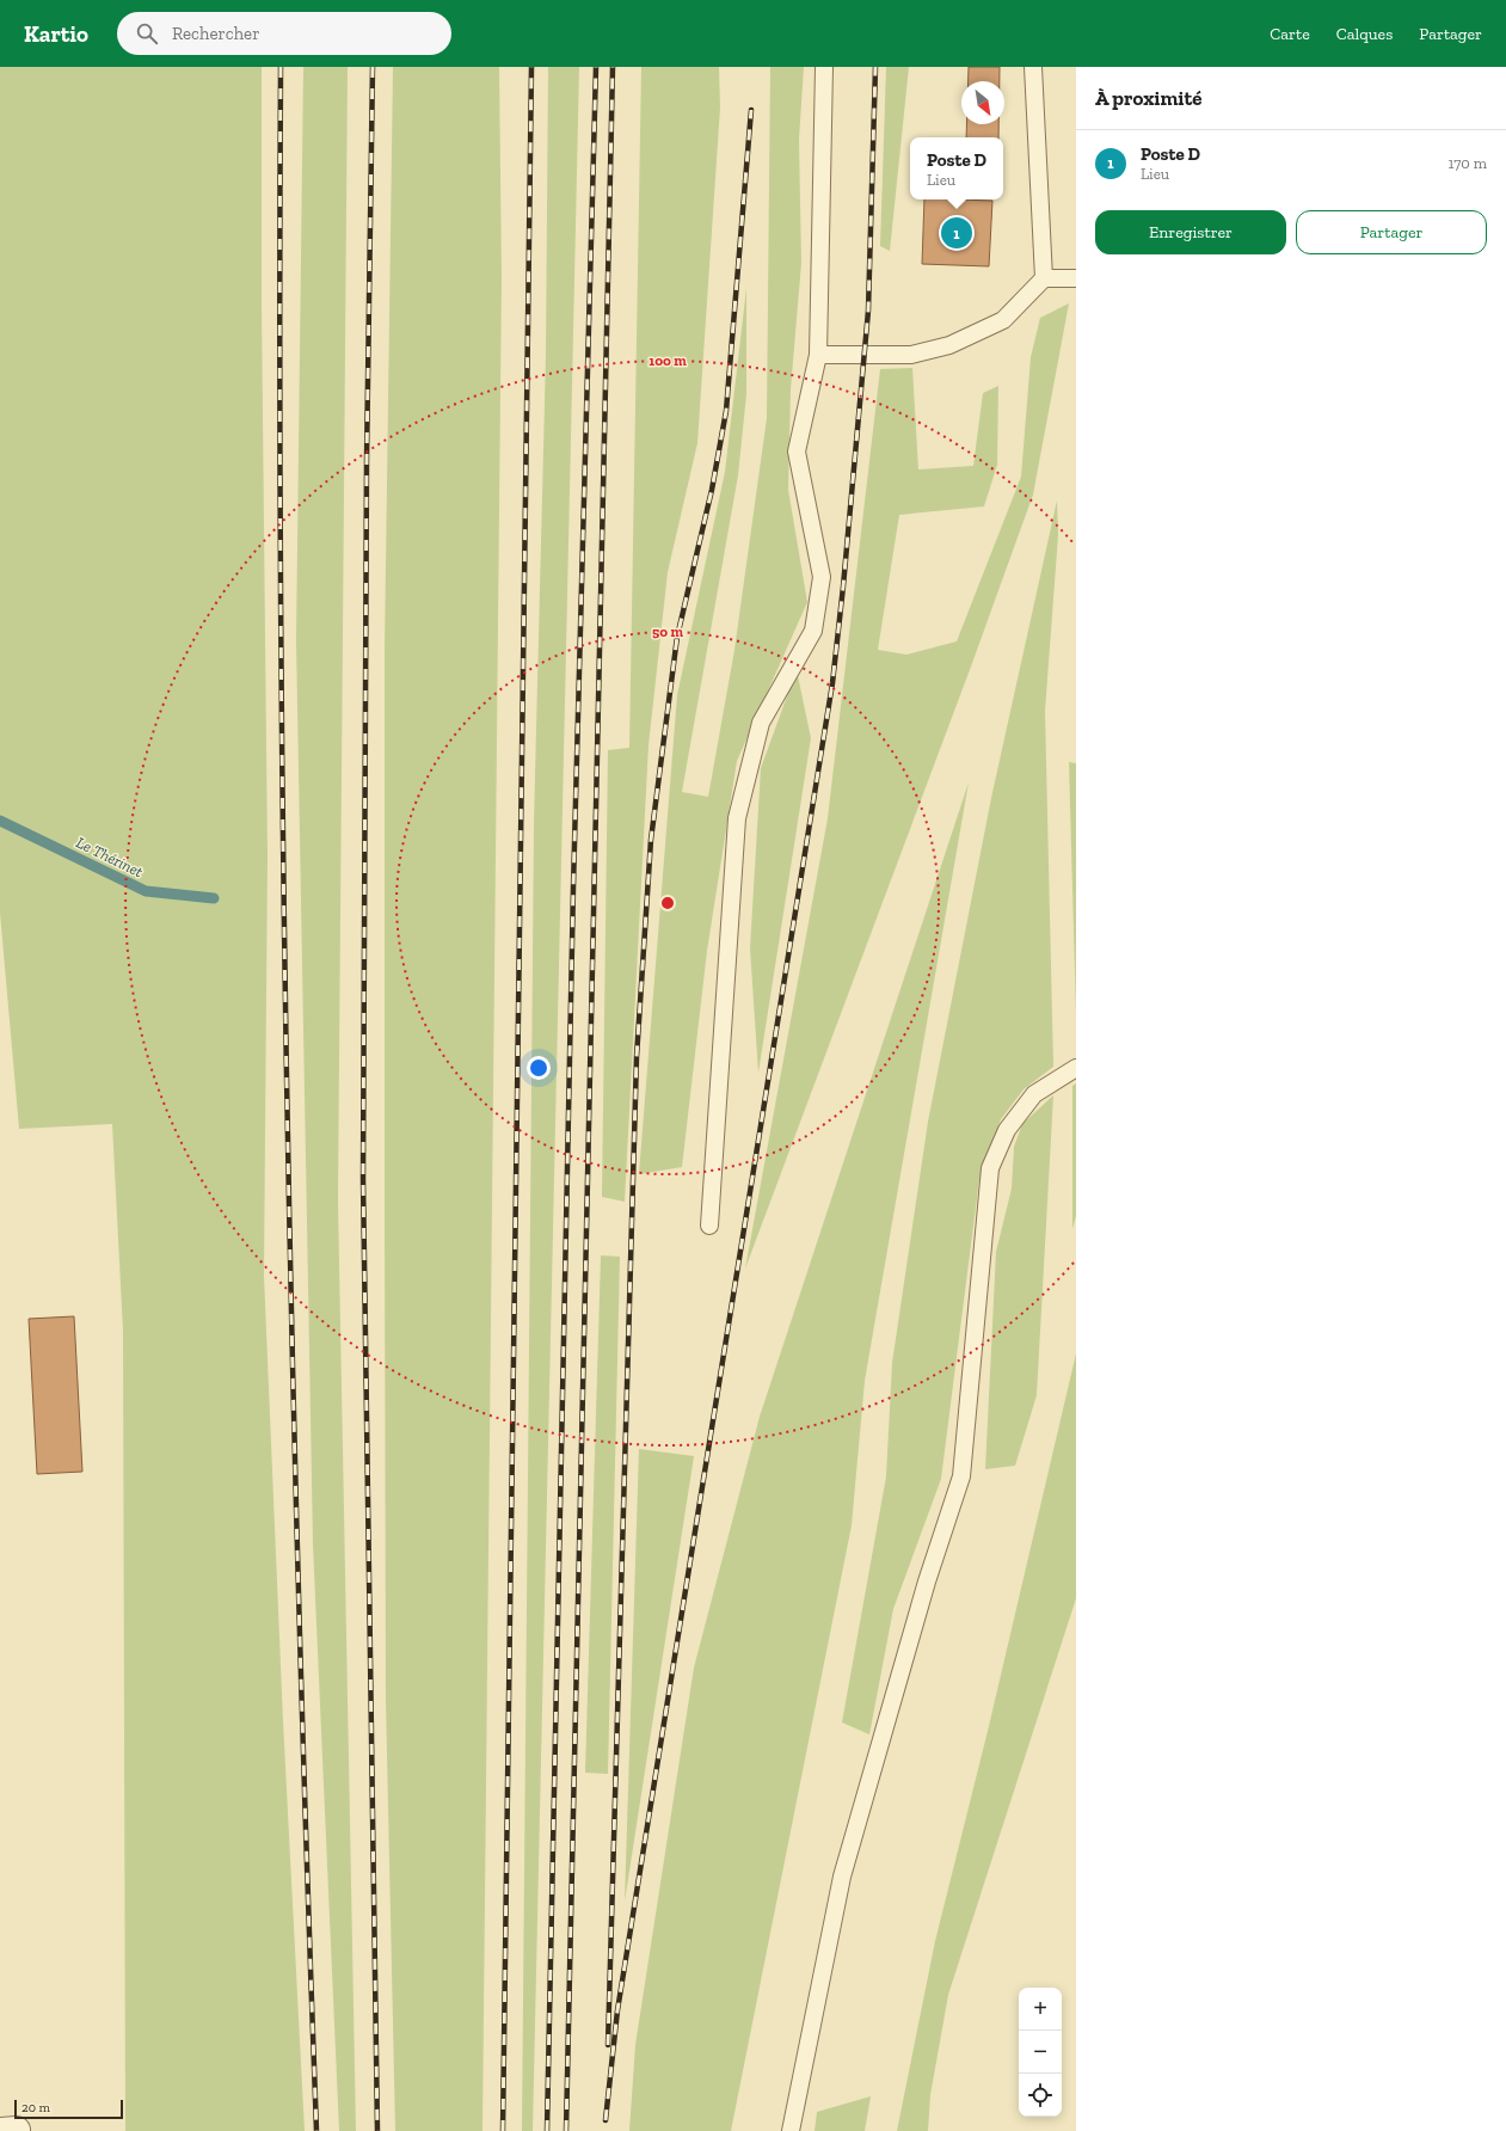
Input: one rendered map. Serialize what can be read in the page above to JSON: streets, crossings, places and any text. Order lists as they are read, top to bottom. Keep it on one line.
{"water":["Le Thérinet"],"scale_bar":"20 m","north":"bottom right","page":{"header":"Kartio","search":"Rechercher","nav":["Carte","Calques","Partager"],"heading":"À proximité","list":[{"mark":"1","name":"Poste D","note":"Lieu","value":"170 m"}],"popup":["Poste D","Lieu"],"buttons":["Enregistrer","Partager"],"pins":"1","map_buttons":["+","−"],"scale":"20 m"},"rings":["100 m","50 m"]}
